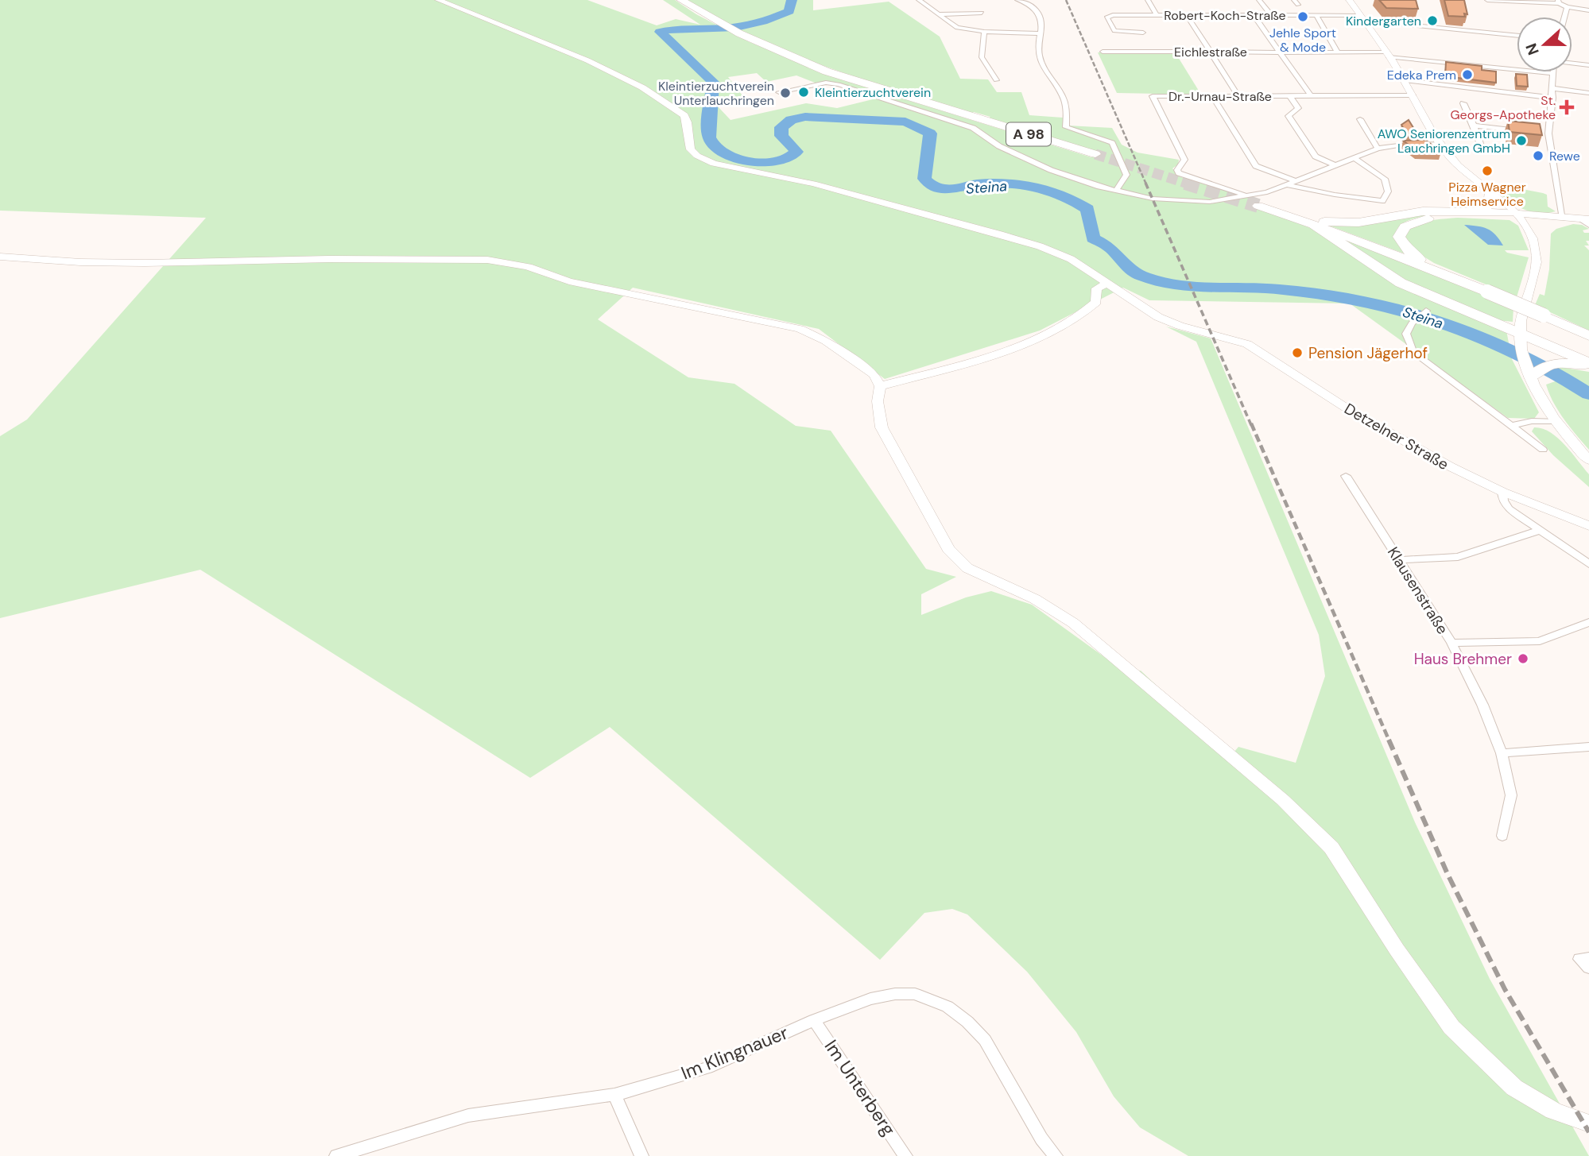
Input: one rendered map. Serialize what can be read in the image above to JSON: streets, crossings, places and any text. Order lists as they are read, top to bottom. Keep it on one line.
{"streets":{"highway":["A 98"],"main road":["Detzelner Straße"],"street":["Robert-Koch-Straße","Eichlestraße","Dr.-Urnau-Straße","Klausenstraße","Im Klingnauer","Im Unterberg"]},"crossings":[["Im Klingnauer","Im Unterberg"]],"water":["Steina"],"places":{"other":["Jehle Sport & Mode","Kindergarten","Edeka Prem","Kleintierzuchtverein","Kleintierzuchtverein Unterlauchringen","AWO Seniorenzentrum Lauchringen GmbH","Rewe","Pizza Wagner Heimservice","Pension Jägerhof","Haus Brehmer"],"health":["St. Georgs-Apotheke"]},"north":"left"}
